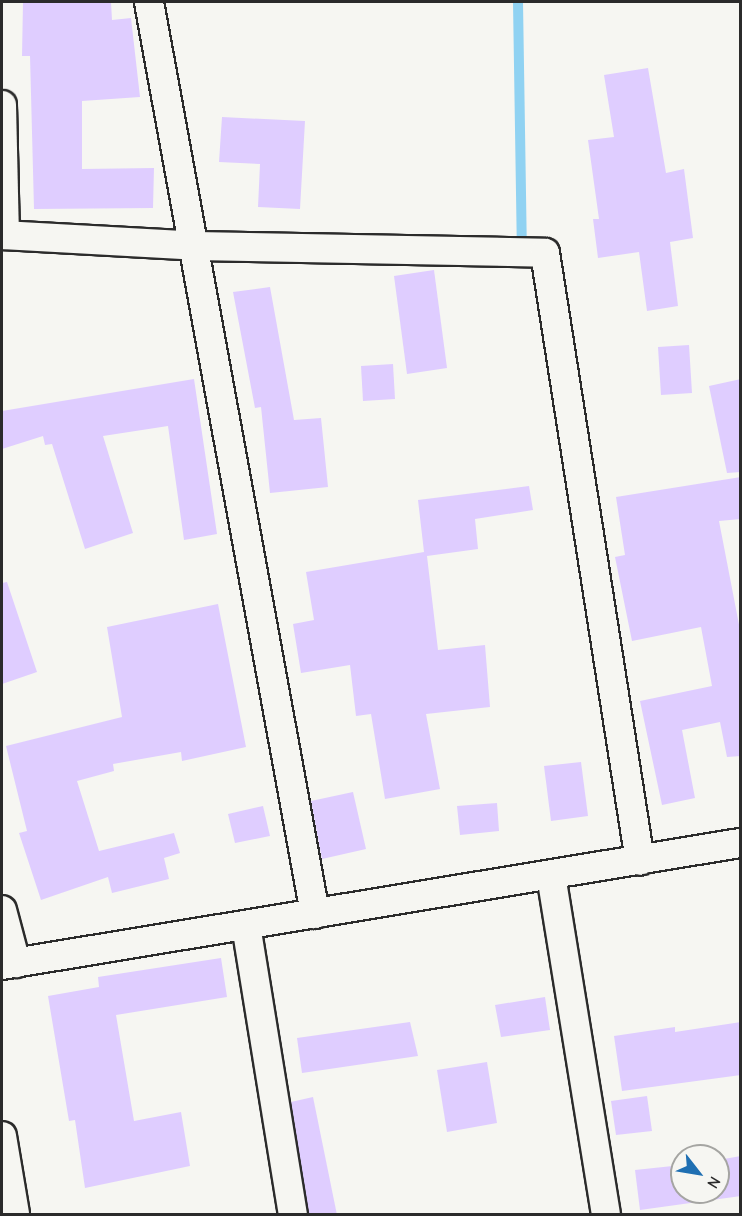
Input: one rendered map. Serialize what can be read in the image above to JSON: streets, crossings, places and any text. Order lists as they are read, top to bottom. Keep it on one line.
{"north":"bottom right"}
